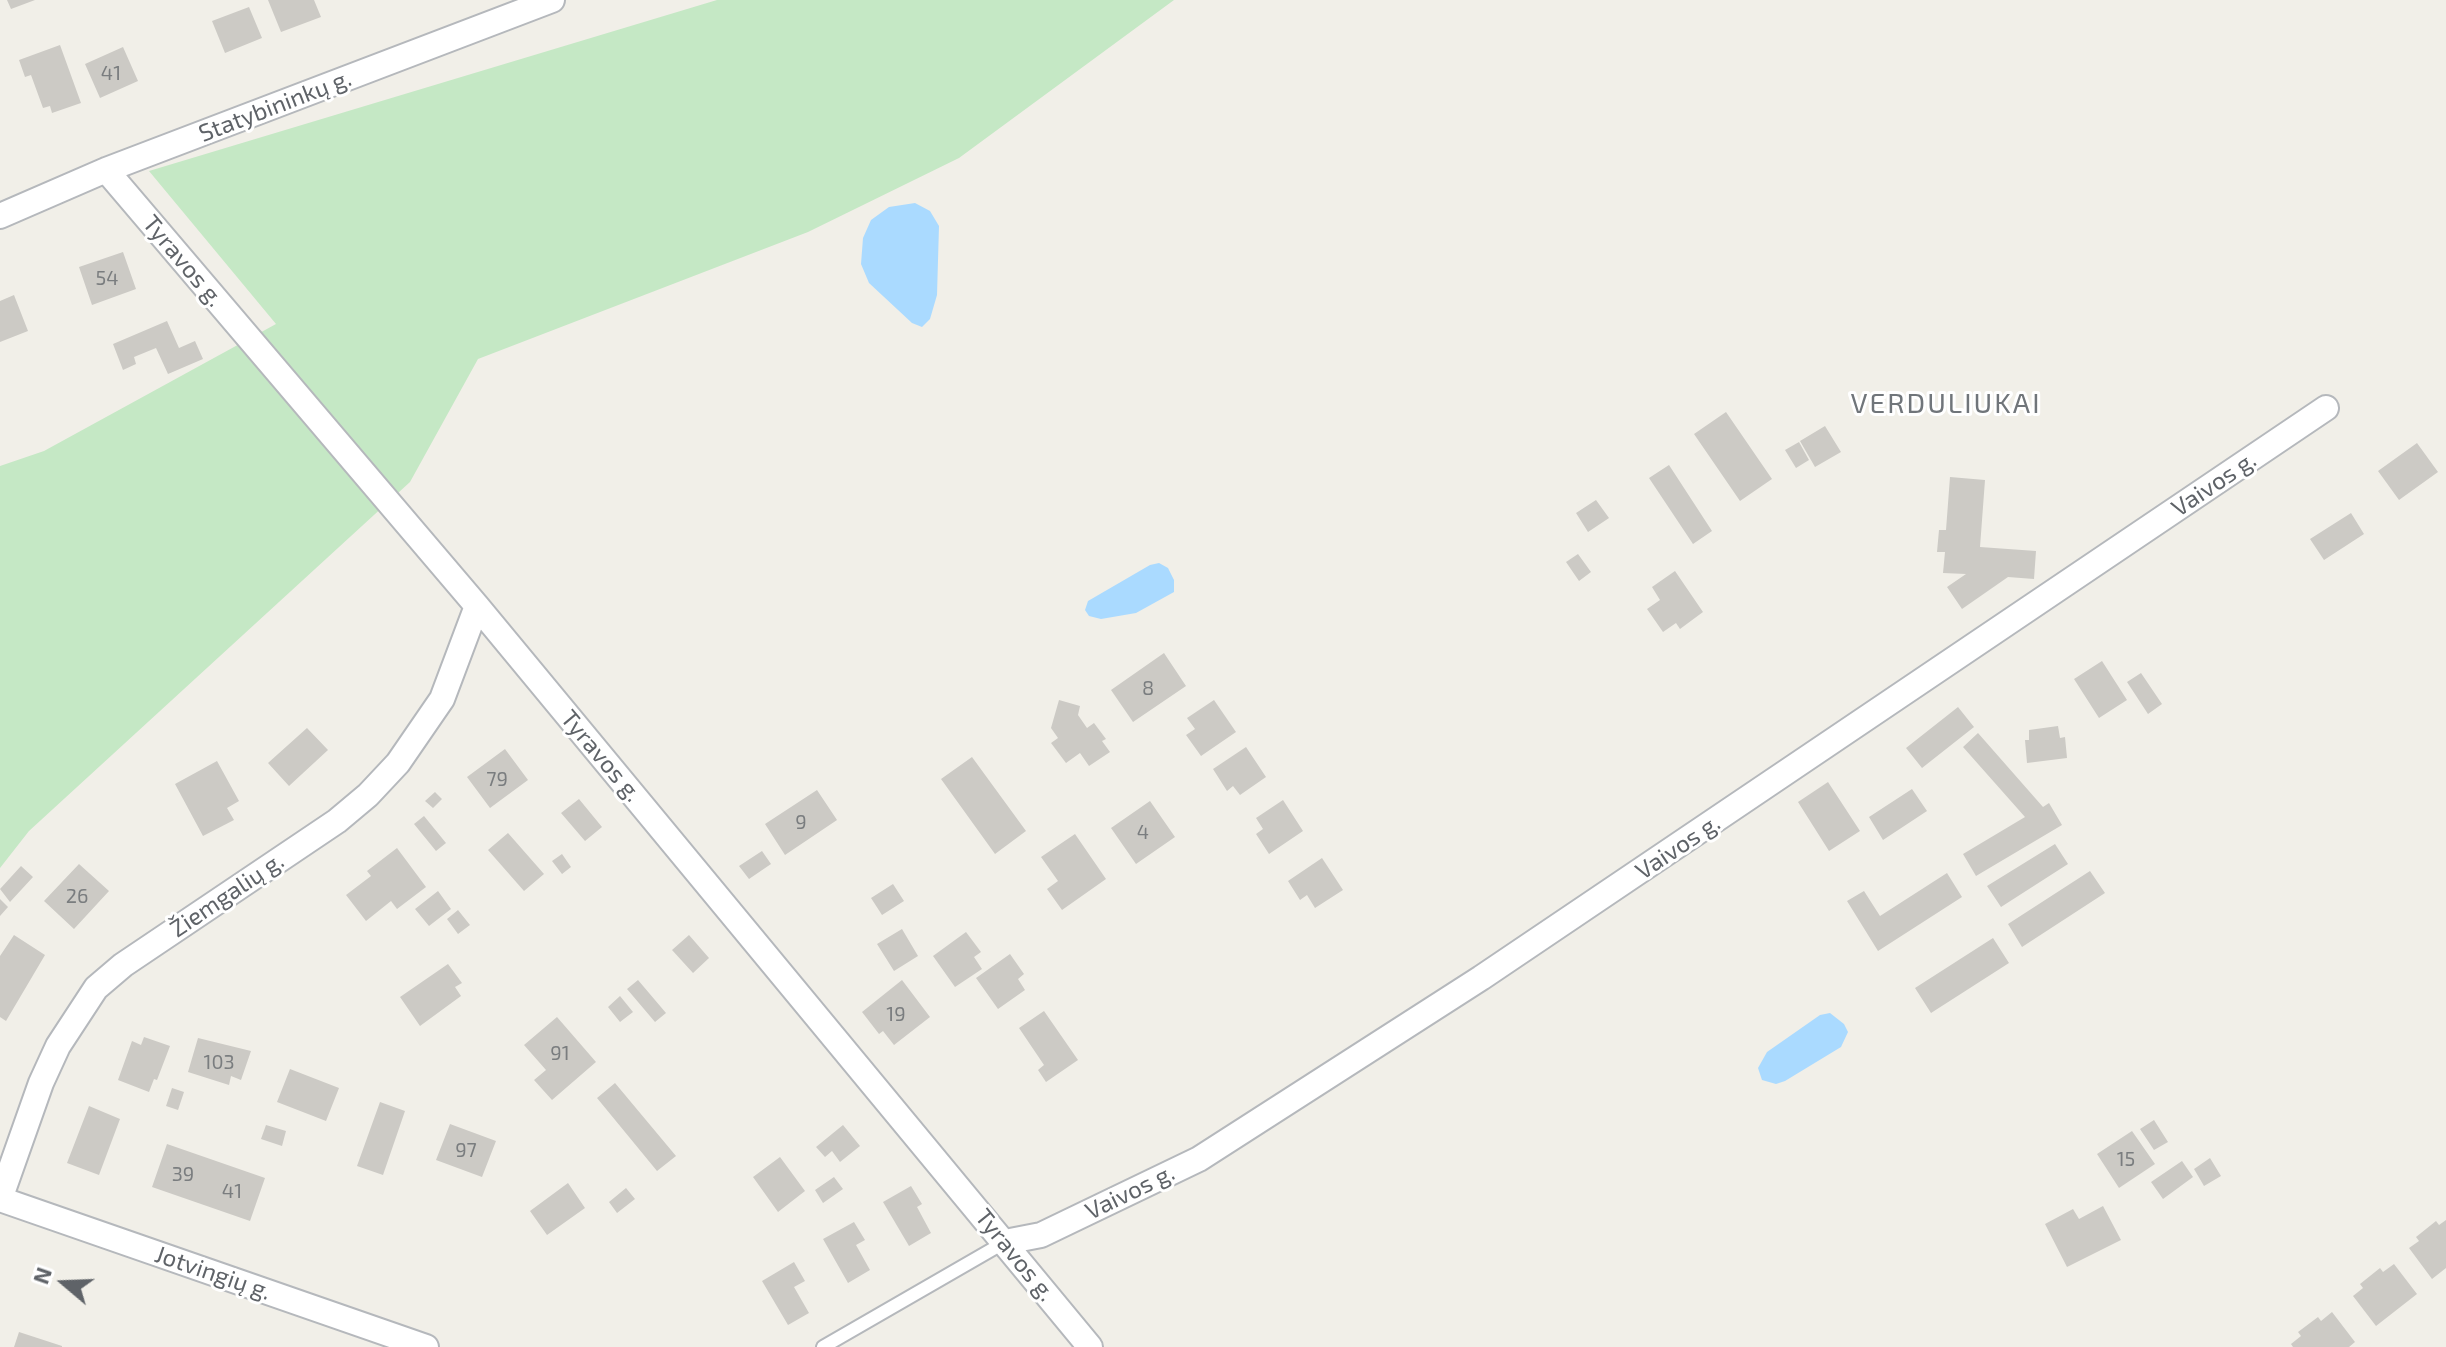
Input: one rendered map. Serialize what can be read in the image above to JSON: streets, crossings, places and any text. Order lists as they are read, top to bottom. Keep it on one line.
{"streets":{"street":["Statybininkų g.","Tyravos g.","Vaivos g.","Žiemgalių g.","Jotvingių g."]},"crossings":[["Statybininkų g.","Tyravos g."],["Tyravos g.","Vaivos g."],["Tyravos g.","Žiemgalių g."],["Žiemgalių g.","Jotvingių g."]],"districts":["VERDULIUKAI"],"house_numbers":["41","54","8","79","9","4","26","19","91","103","97","15","39","41"],"north":"left"}
